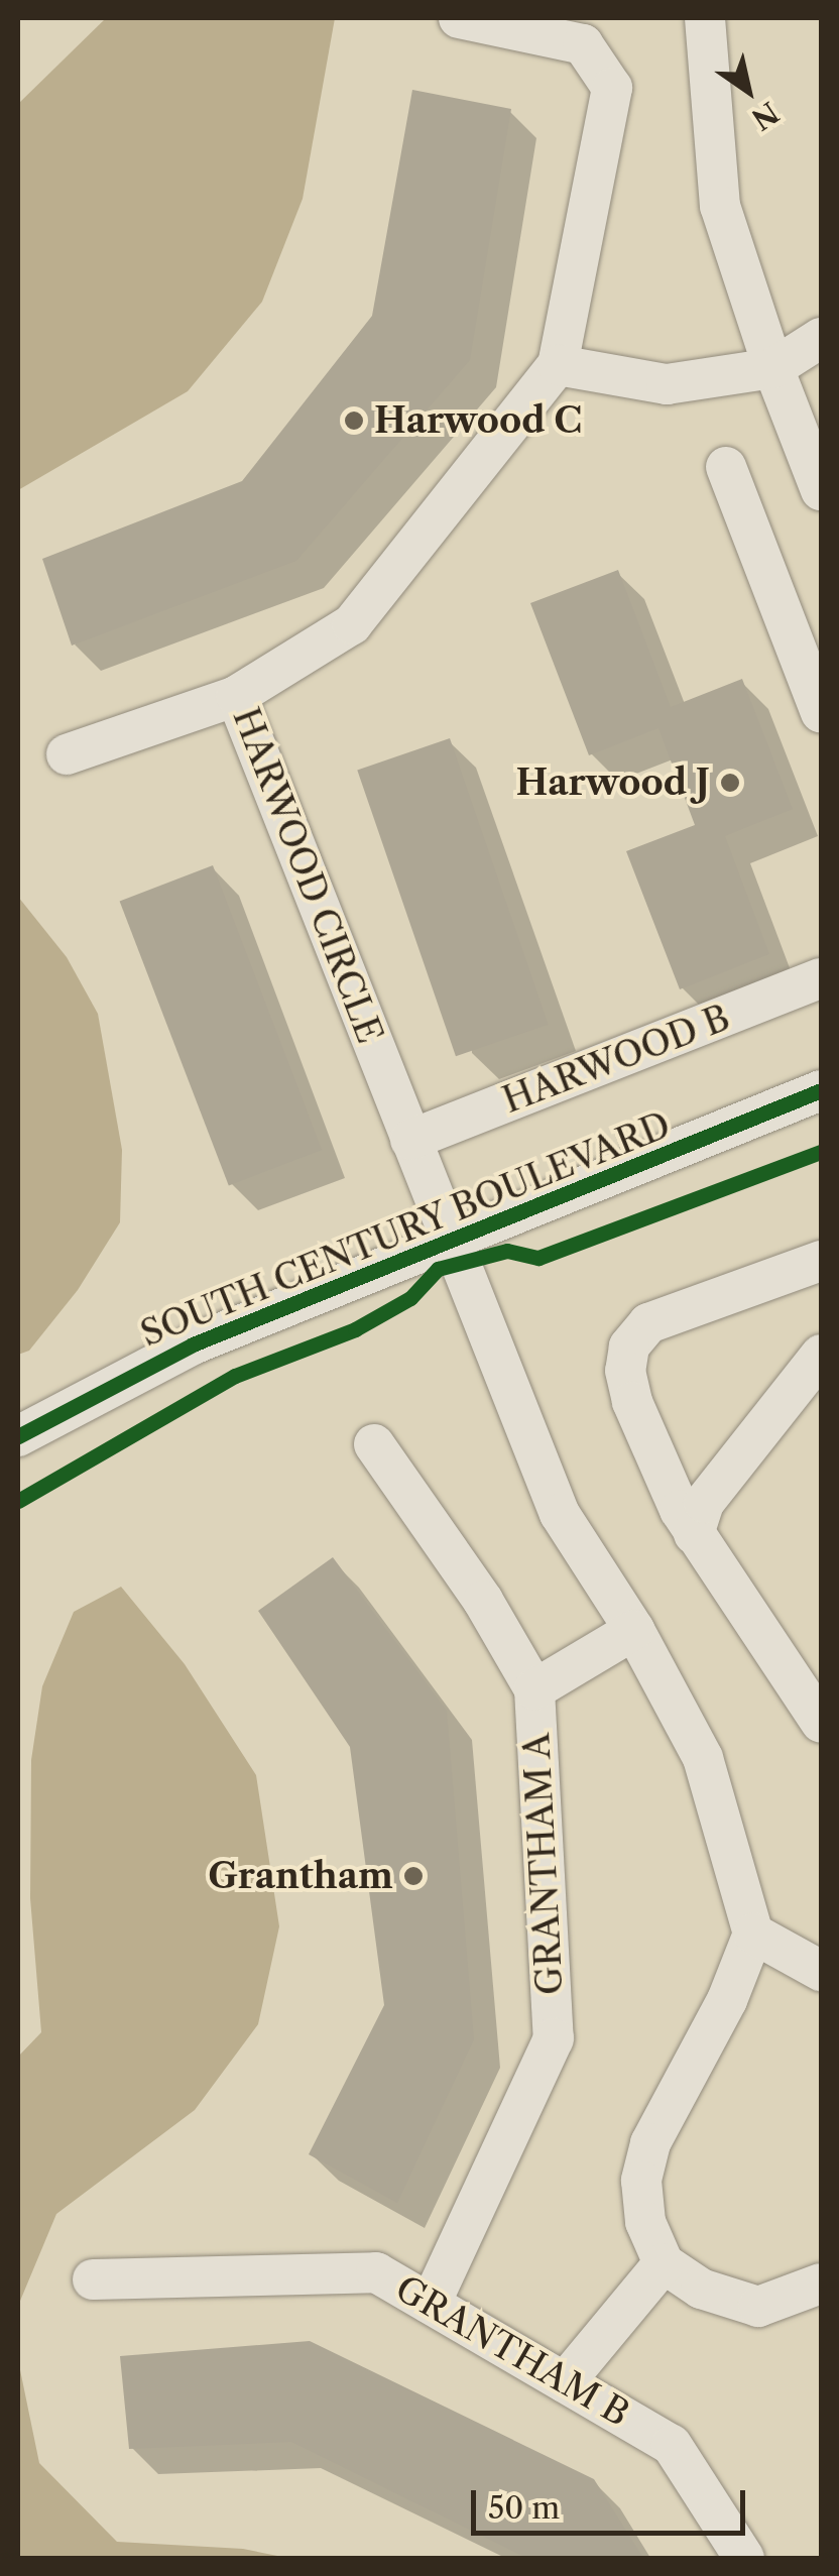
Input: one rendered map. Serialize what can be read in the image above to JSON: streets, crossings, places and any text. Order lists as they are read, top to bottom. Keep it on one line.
{"streets":{"street":["HARWOOD CIRCLE","HARWOOD B","SOUTH CENTURY BOULEVARD","GRANTHAM A","GRANTHAM B"]},"crossings":[["HARWOOD CIRCLE","HARWOOD B"],["HARWOOD CIRCLE","SOUTH CENTURY BOULEVARD"],["GRANTHAM A","GRANTHAM B"]],"places":["Harwood C","Harwood J","Grantham"],"scale_bar":"50 m","north":"bottom right"}
